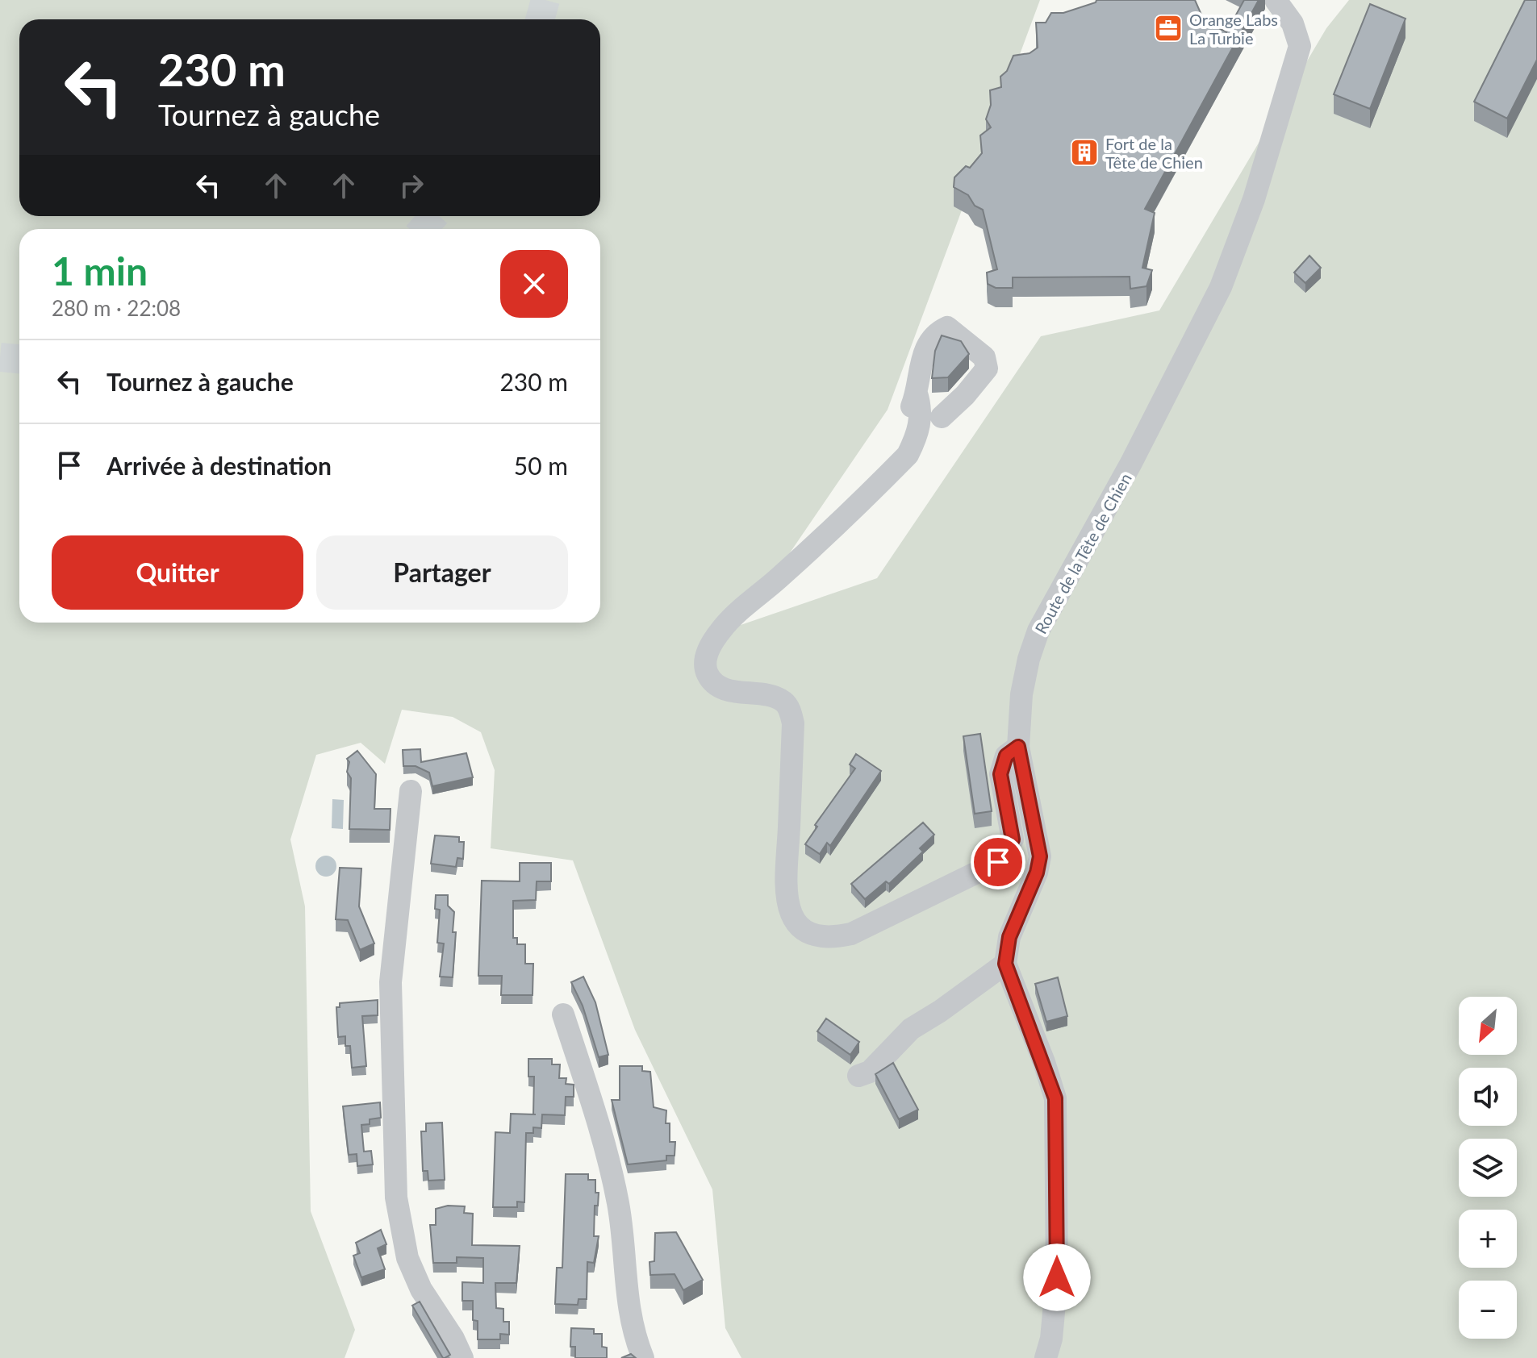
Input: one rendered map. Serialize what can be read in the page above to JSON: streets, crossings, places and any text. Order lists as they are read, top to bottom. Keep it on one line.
{"streets":{"street":["Route de la Tête de Chien"]},"places":{"office":["Orange Labs La Turbie"],"building":["Fort de la Tête de Chien"]},"north":"bottom left","page":{"turn":["230 m","Tournez à gauche"],"heading":["1 min","280 m · 22:08"],"list":[{"name":"Tournez à gauche","value":"230 m"},{"name":"Arrivée à destination","value":"50 m"}],"buttons":["Quitter","Partager"],"map_buttons":["+","−"]}}
